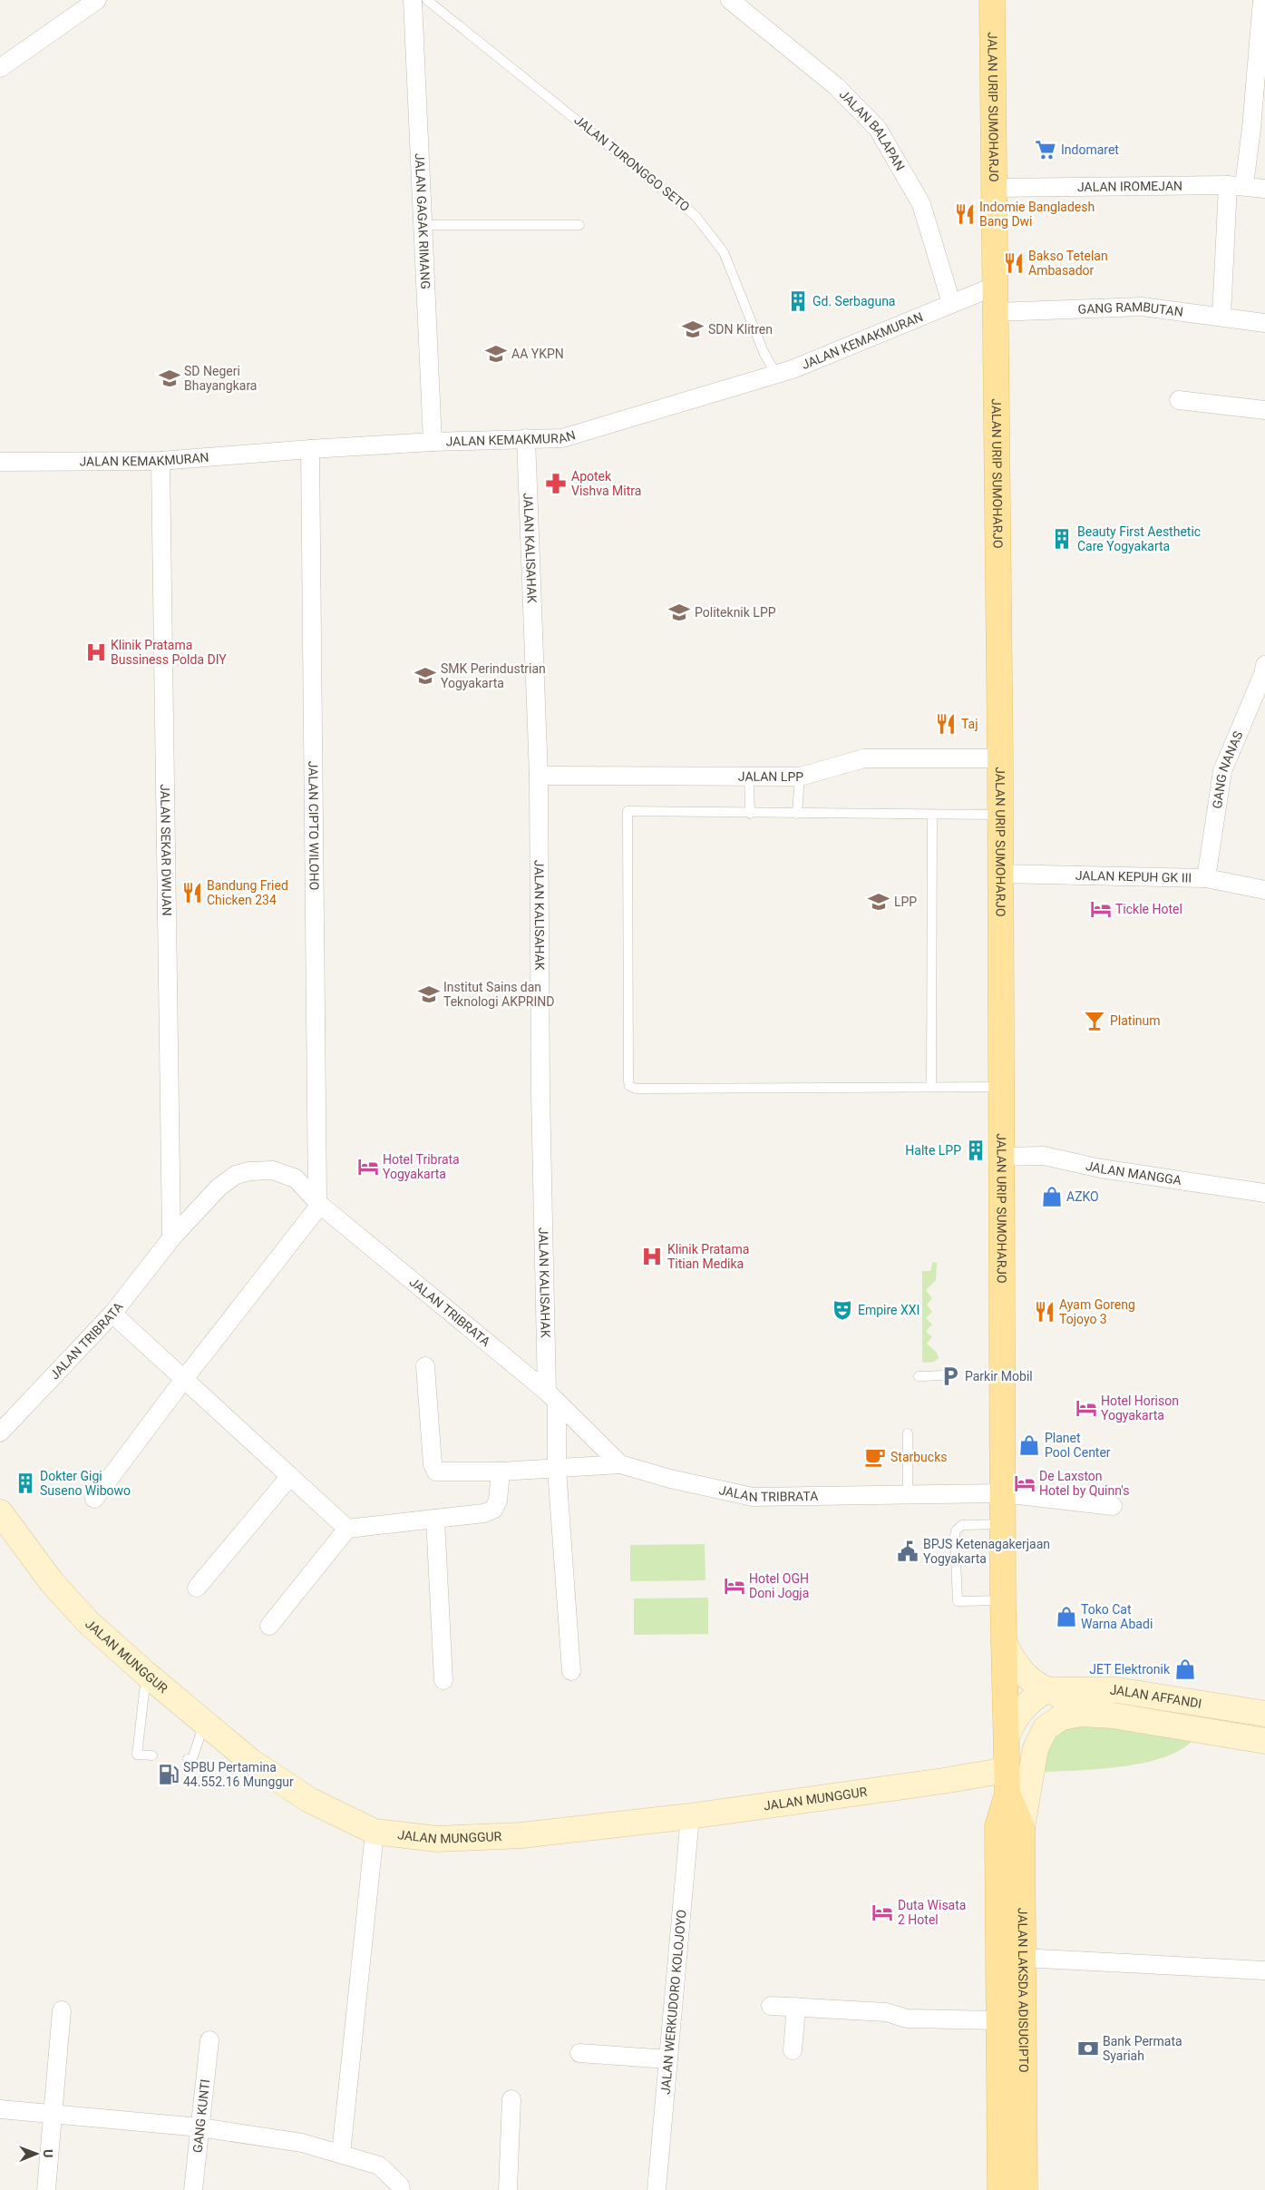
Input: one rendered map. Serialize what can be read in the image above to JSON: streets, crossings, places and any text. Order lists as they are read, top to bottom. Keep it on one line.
{"streets":{"main road":["JALAN URIP SUMOHARJO","JALAN MUNGGUR","JALAN AFFANDI","JALAN LAKSDA ADISUCIPTO"],"street":["JALAN BALAPAN","JALAN IROMEJAN","JALAN GAGAK RIMANG","GANG RAMBUTAN","JALAN KEMAKMURAN","JALAN KALISAHAK","GANG NANAS","JALAN LPP","JALAN CIPTO WILOHO","JALAN SEKAR DWIJAN","JALAN KEPUH GK III","JALAN MANGGA","JALAN TRIBRATA","JALAN WERKUDORO KOLOJOYO","GANG KUNTI"],"lane":["JALAN TURONGGO SETO"]},"crossings":[["JALAN URIP SUMOHARJO","JALAN IROMEJAN"],["JALAN URIP SUMOHARJO","GANG RAMBUTAN"],["JALAN URIP SUMOHARJO","JALAN KEMAKMURAN"],["JALAN URIP SUMOHARJO","JALAN LPP"],["JALAN URIP SUMOHARJO","JALAN KEPUH GK III"],["JALAN URIP SUMOHARJO","JALAN MANGGA"],["JALAN URIP SUMOHARJO","JALAN TRIBRATA"],["JALAN URIP SUMOHARJO","JALAN LAKSDA ADISUCIPTO"],["JALAN BALAPAN","JALAN KEMAKMURAN"],["JALAN TURONGGO SETO","JALAN KEMAKMURAN"],["JALAN GAGAK RIMANG","JALAN KEMAKMURAN"],["JALAN KEMAKMURAN","JALAN KALISAHAK"],["JALAN KEMAKMURAN","JALAN CIPTO WILOHO"],["JALAN KEMAKMURAN","JALAN SEKAR DWIJAN"],["JALAN KALISAHAK","JALAN LPP"],["JALAN KALISAHAK","JALAN TRIBRATA"],["GANG NANAS","JALAN KEPUH GK III"],["JALAN CIPTO WILOHO","JALAN TRIBRATA"],["JALAN SEKAR DWIJAN","JALAN TRIBRATA"],["JALAN MUNGGUR","JALAN LAKSDA ADISUCIPTO"],["JALAN MUNGGUR","JALAN WERKUDORO KOLOJOYO"]],"places":{"supermarket":["Indomaret"],"restaurant":["Indomie Bangladesh Bang Dwi","Bakso Tetelan Ambasador","Taj","Bandung Fried Chicken 234","Ayam Goreng Tojoyo 3"],"building":["Gd. Serbaguna","Beauty First Aesthetic Care Yogyakarta","Halte LPP","Dokter Gigi Suseno Wibowo"],"school or university":["SDN Klitren","AA YKPN","SD Negeri Bhayangkara","Politeknik LPP","SMK Perindustrian Yogyakarta","LPP","Institut Sains dan Teknologi AKPRIND"],"pharmacy":["Apotek Vishva Mitra"],"hospital":["Klinik Pratama Bussiness Polda DIY","Klinik Pratama Titian Medika"],"hotel":["Tickle Hotel","Hotel Tribrata Yogyakarta","Hotel Horison Yogyakarta","De Laxston Hotel by Quinn's","Hotel OGH Doni Jogja","Duta Wisata 2 Hotel"],"bar":["Platinum"],"shop":["AZKO","Planet Pool Center","Toko Cat Warna Abadi","JET Elektronik"],"theatre":["Empire XXI"],"parking":["Parkir Mobil"],"cafe":["Starbucks"],"public building":["BPJS Ketenagakerjaan Yogyakarta"],"fuel station":["SPBU Pertamina 44.552.16 Munggur"],"bank":["Bank Permata Syariah"]},"north":"right"}
